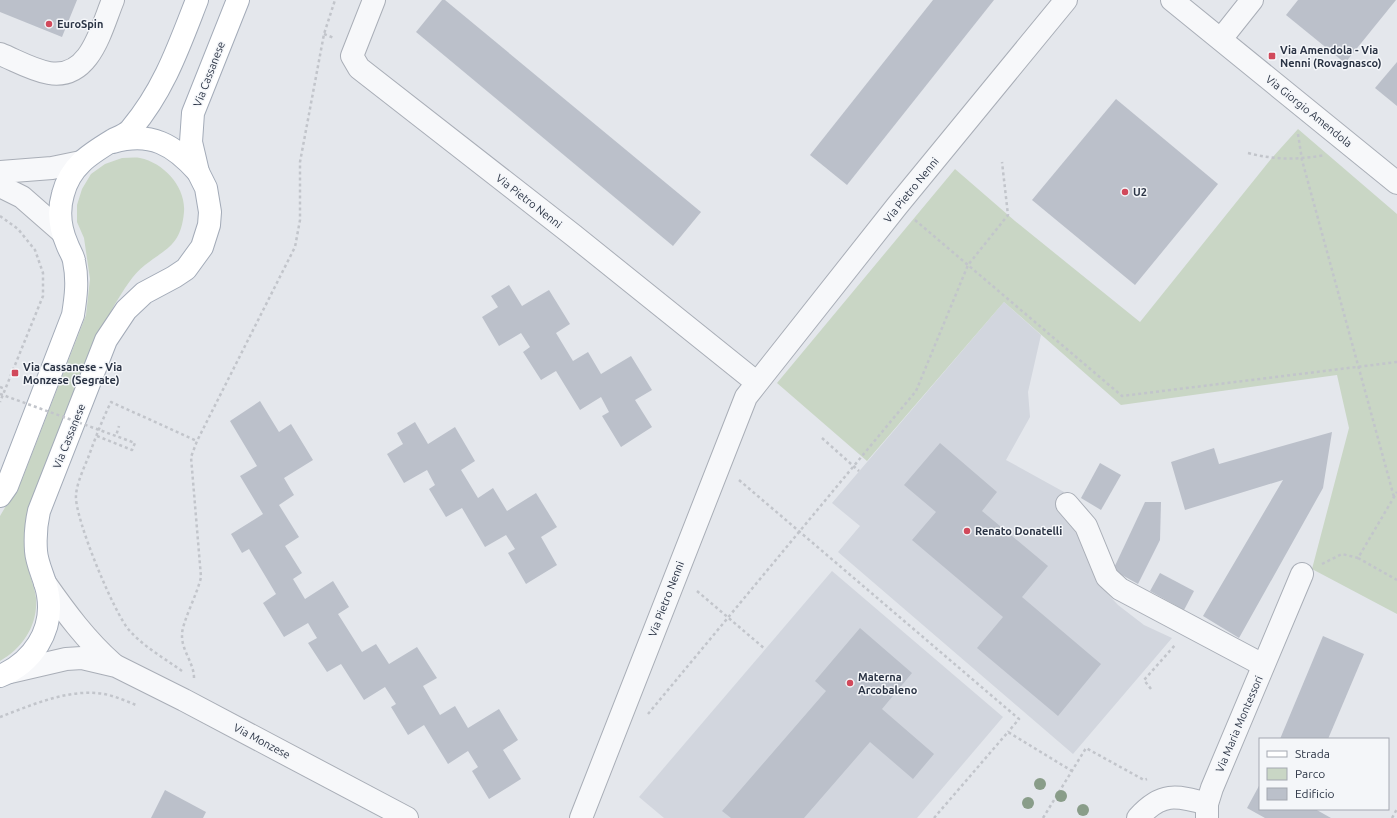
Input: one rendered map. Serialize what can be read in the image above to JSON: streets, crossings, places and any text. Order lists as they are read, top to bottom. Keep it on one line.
{"streets":{"main road":["Via Cassanese"],"street":["Via Giorgio Amendola","Via Pietro Nenni","Via Maria Montessori","Via Monzese"]},"places":{"other":["EuroSpin","U2","Renato Donatelli","Materna Arcobaleno"],"transit":["Via Amendola - Via Nenni (Rovagnasco)","Via Cassanese - Via Monzese (Segrate)"]},"legend":["Strada","Parco","Edificio"]}
